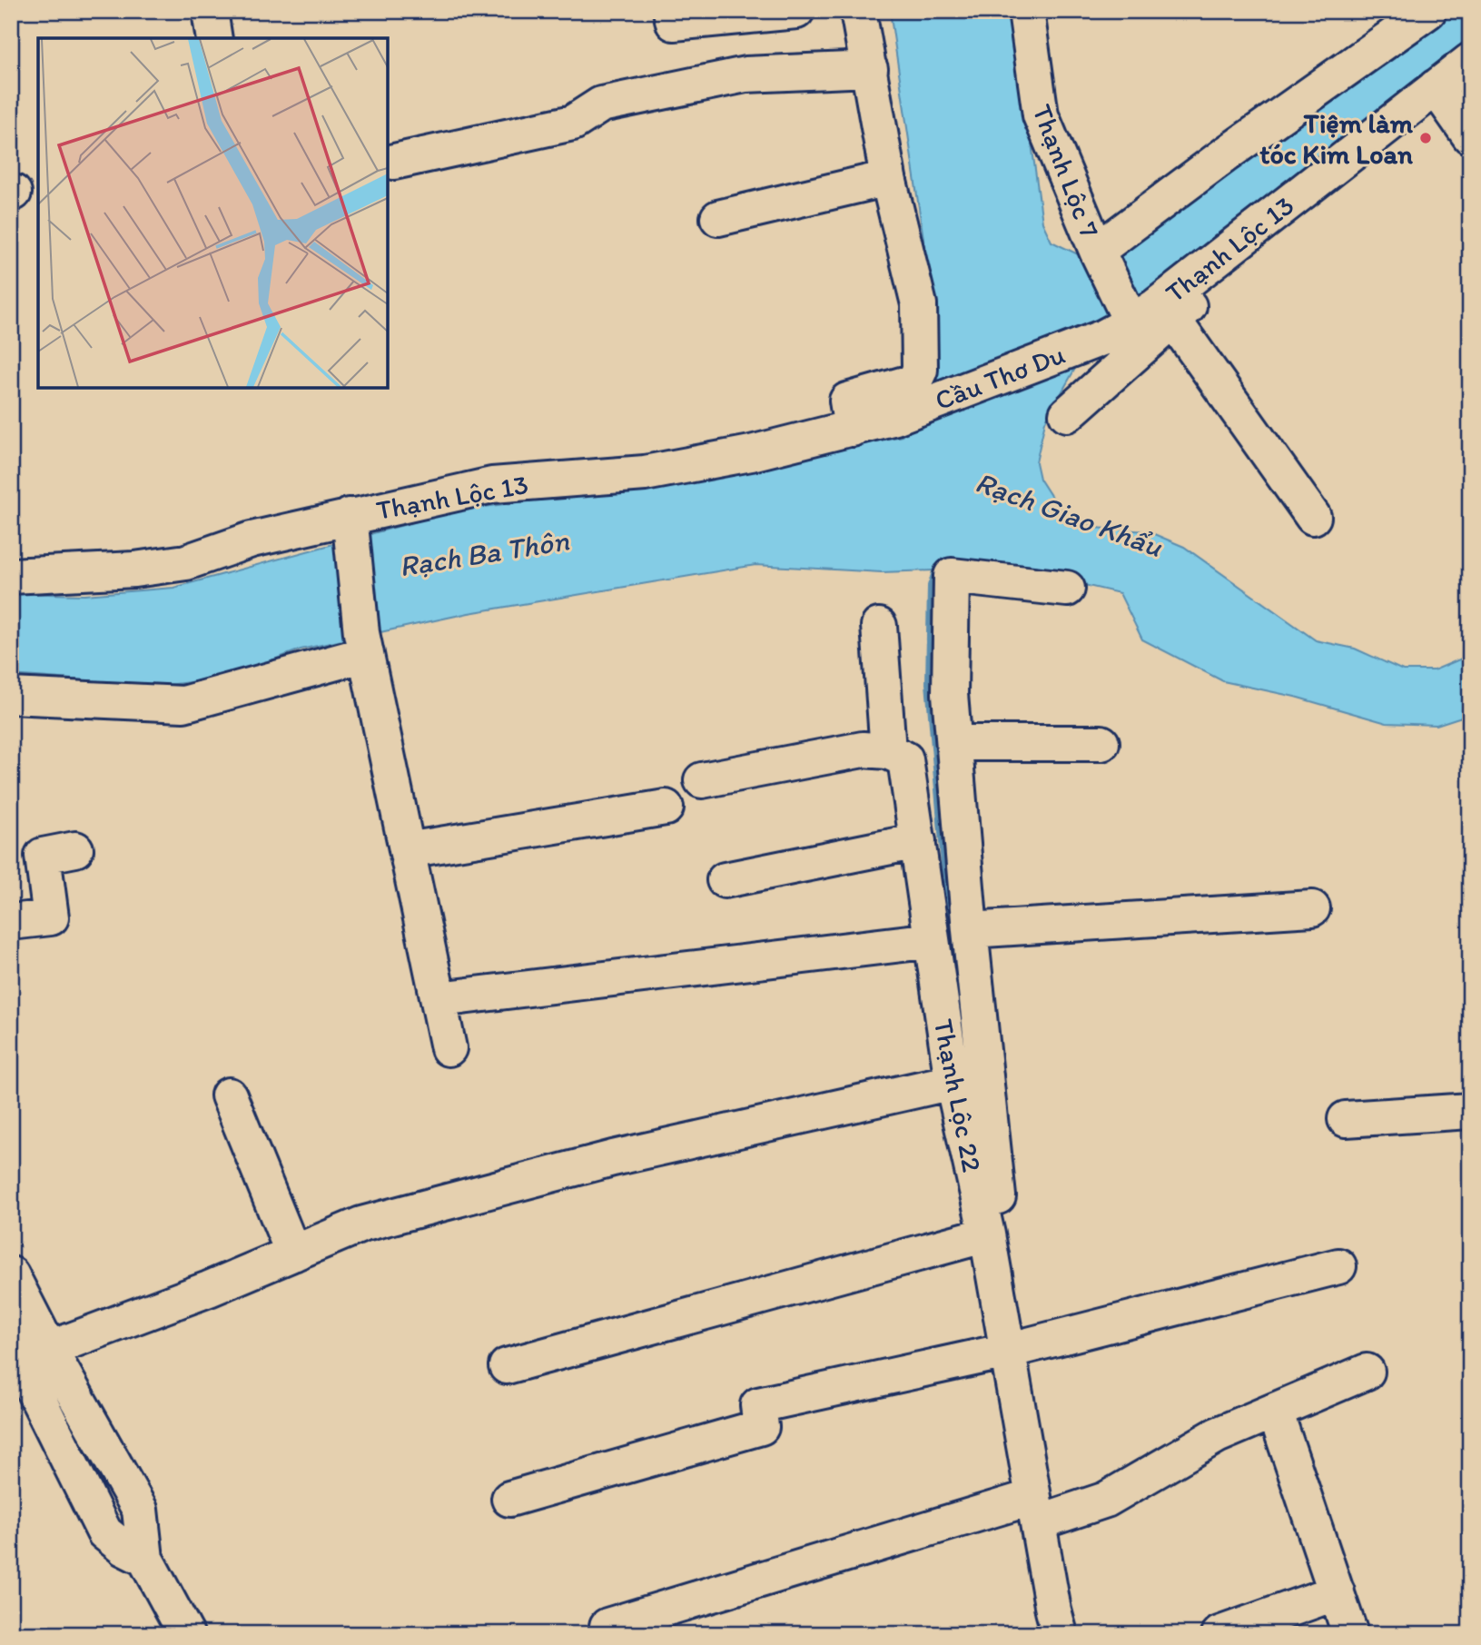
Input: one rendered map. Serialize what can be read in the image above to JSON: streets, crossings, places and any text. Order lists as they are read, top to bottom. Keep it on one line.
{"streets":{"street":["Thạnh Lộc 7","Thạnh Lộc 13","Cầu Thơ Du","Thạnh Lộc 22"]},"crossings":[["Thạnh Lộc 7","Thạnh Lộc 13"],["Thạnh Lộc 7","Cầu Thơ Du"],["Thạnh Lộc 13","Cầu Thơ Du"]],"water":["Rạch Giao Khẩu","Rạch Ba Thôn"],"places":["Tiệm làm tóc Kim Loan"]}
